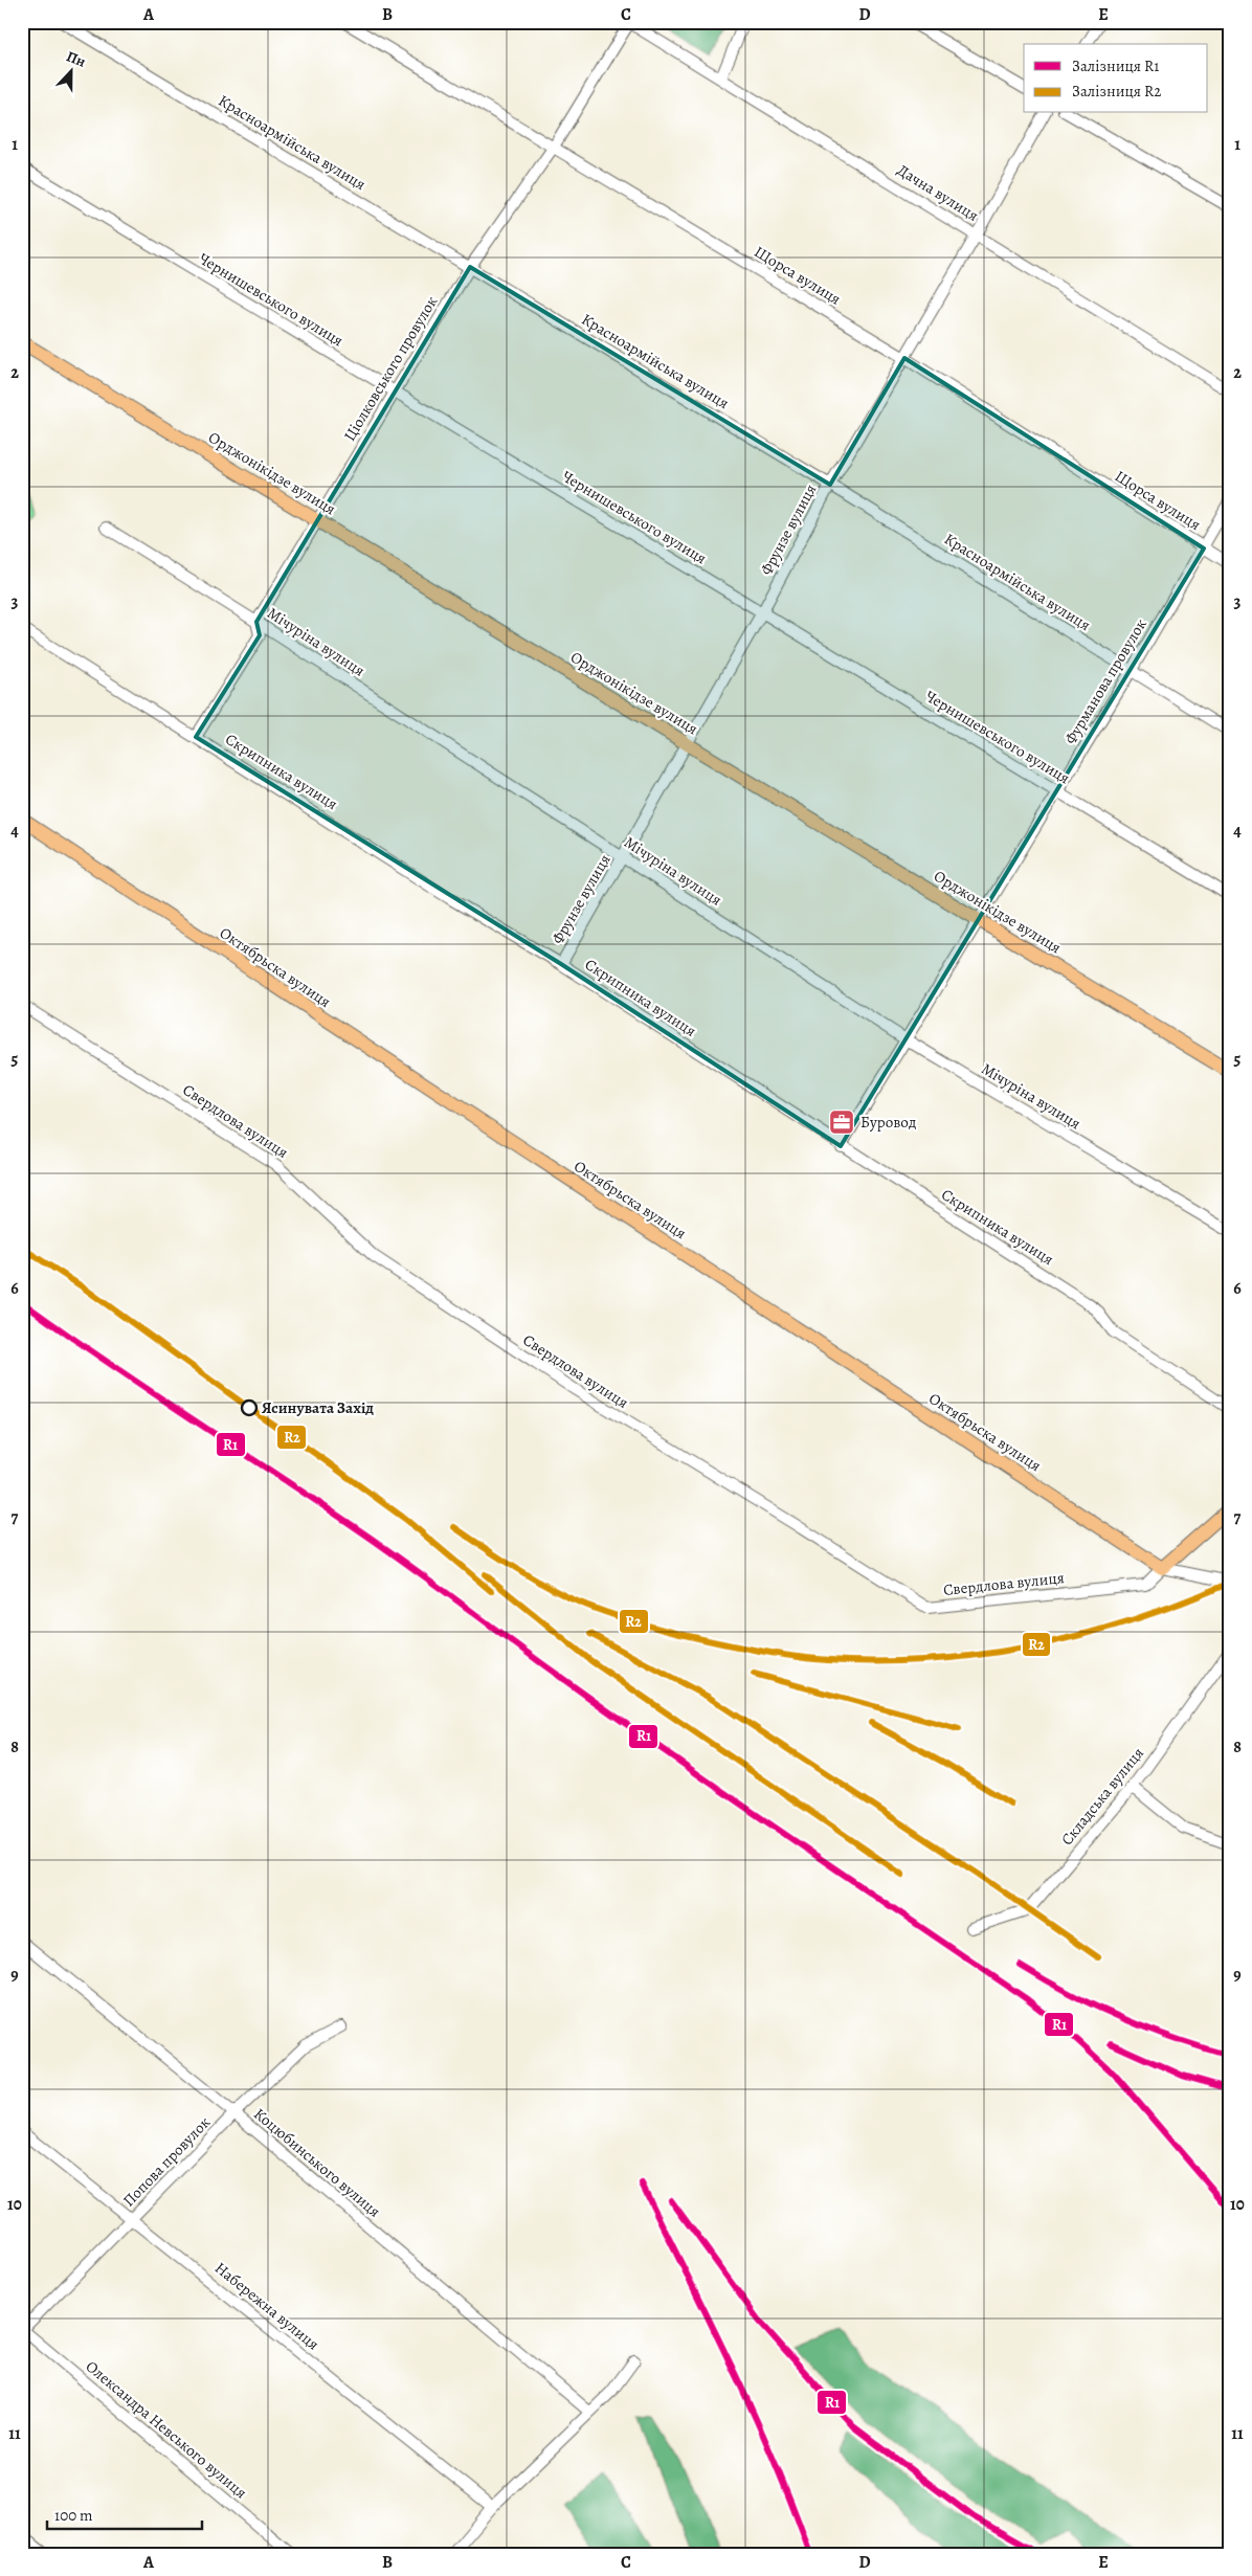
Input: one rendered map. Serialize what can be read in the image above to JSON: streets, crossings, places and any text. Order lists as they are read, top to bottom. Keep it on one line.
{"streets":{"main road":["Орджонікідзе вулиця","Октябрьска вулиця"],"street":["Красноармійська вулиця","Дачна вулиця","Щорса вулиця","Чернишевського вулиця","Ціолковського провулок","Фрунзе вулиця","Мічуріна вулиця","Фурманова провулок","Скрипника вулиця","Свердлова вулиця","Складська вулиця","Попова провулок","Коцюбинського вулиця","Набережна вулиця","Олександра Невського вулиця"]},"crossings":[["Красноармійська вулиця","Ціолковського провулок"],["Красноармійська вулиця","Фрунзе вулиця"],["Красноармійська вулиця","Фурманова провулок"],["Дачна вулиця","Ціолковського провулок"],["Дачна вулиця","Фрунзе вулиця"],["Щорса вулиця","Ціолковського провулок"],["Щорса вулиця","Фрунзе вулиця"],["Щорса вулиця","Фурманова провулок"],["Чернишевського вулиця","Ціолковського провулок"],["Чернишевського вулиця","Фрунзе вулиця"],["Чернишевського вулиця","Фурманова провулок"],["Ціолковського провулок","Орджонікідзе вулиця"],["Ціолковського провулок","Мічуріна вулиця"],["Ціолковського провулок","Скрипника вулиця"],["Орджонікідзе вулиця","Фрунзе вулиця"],["Орджонікідзе вулиця","Фурманова провулок"],["Фрунзе вулиця","Мічуріна вулиця"],["Фрунзе вулиця","Скрипника вулиця"],["Мічуріна вулиця","Фурманова провулок"],["Фурманова провулок","Скрипника вулиця"],["Октябрьска вулиця","Свердлова вулиця"],["Попова провулок","Коцюбинського вулиця"],["Попова провулок","Набережна вулиця"],["Попова провулок","Олександра Невського вулиця"]],"places":{"office":["Буровод"],"other":["Ясинувата Захід"]},"lines":["rail line R2","rail line R1"],"legend":["Залізниця R1","Залізниця R2"],"scale_bar":"100 m","north":"top","grid":{"columns":["A","B","C","D","E"],"rows":["1","2","3","4","5","6","7","8","9","10","11"]}}
